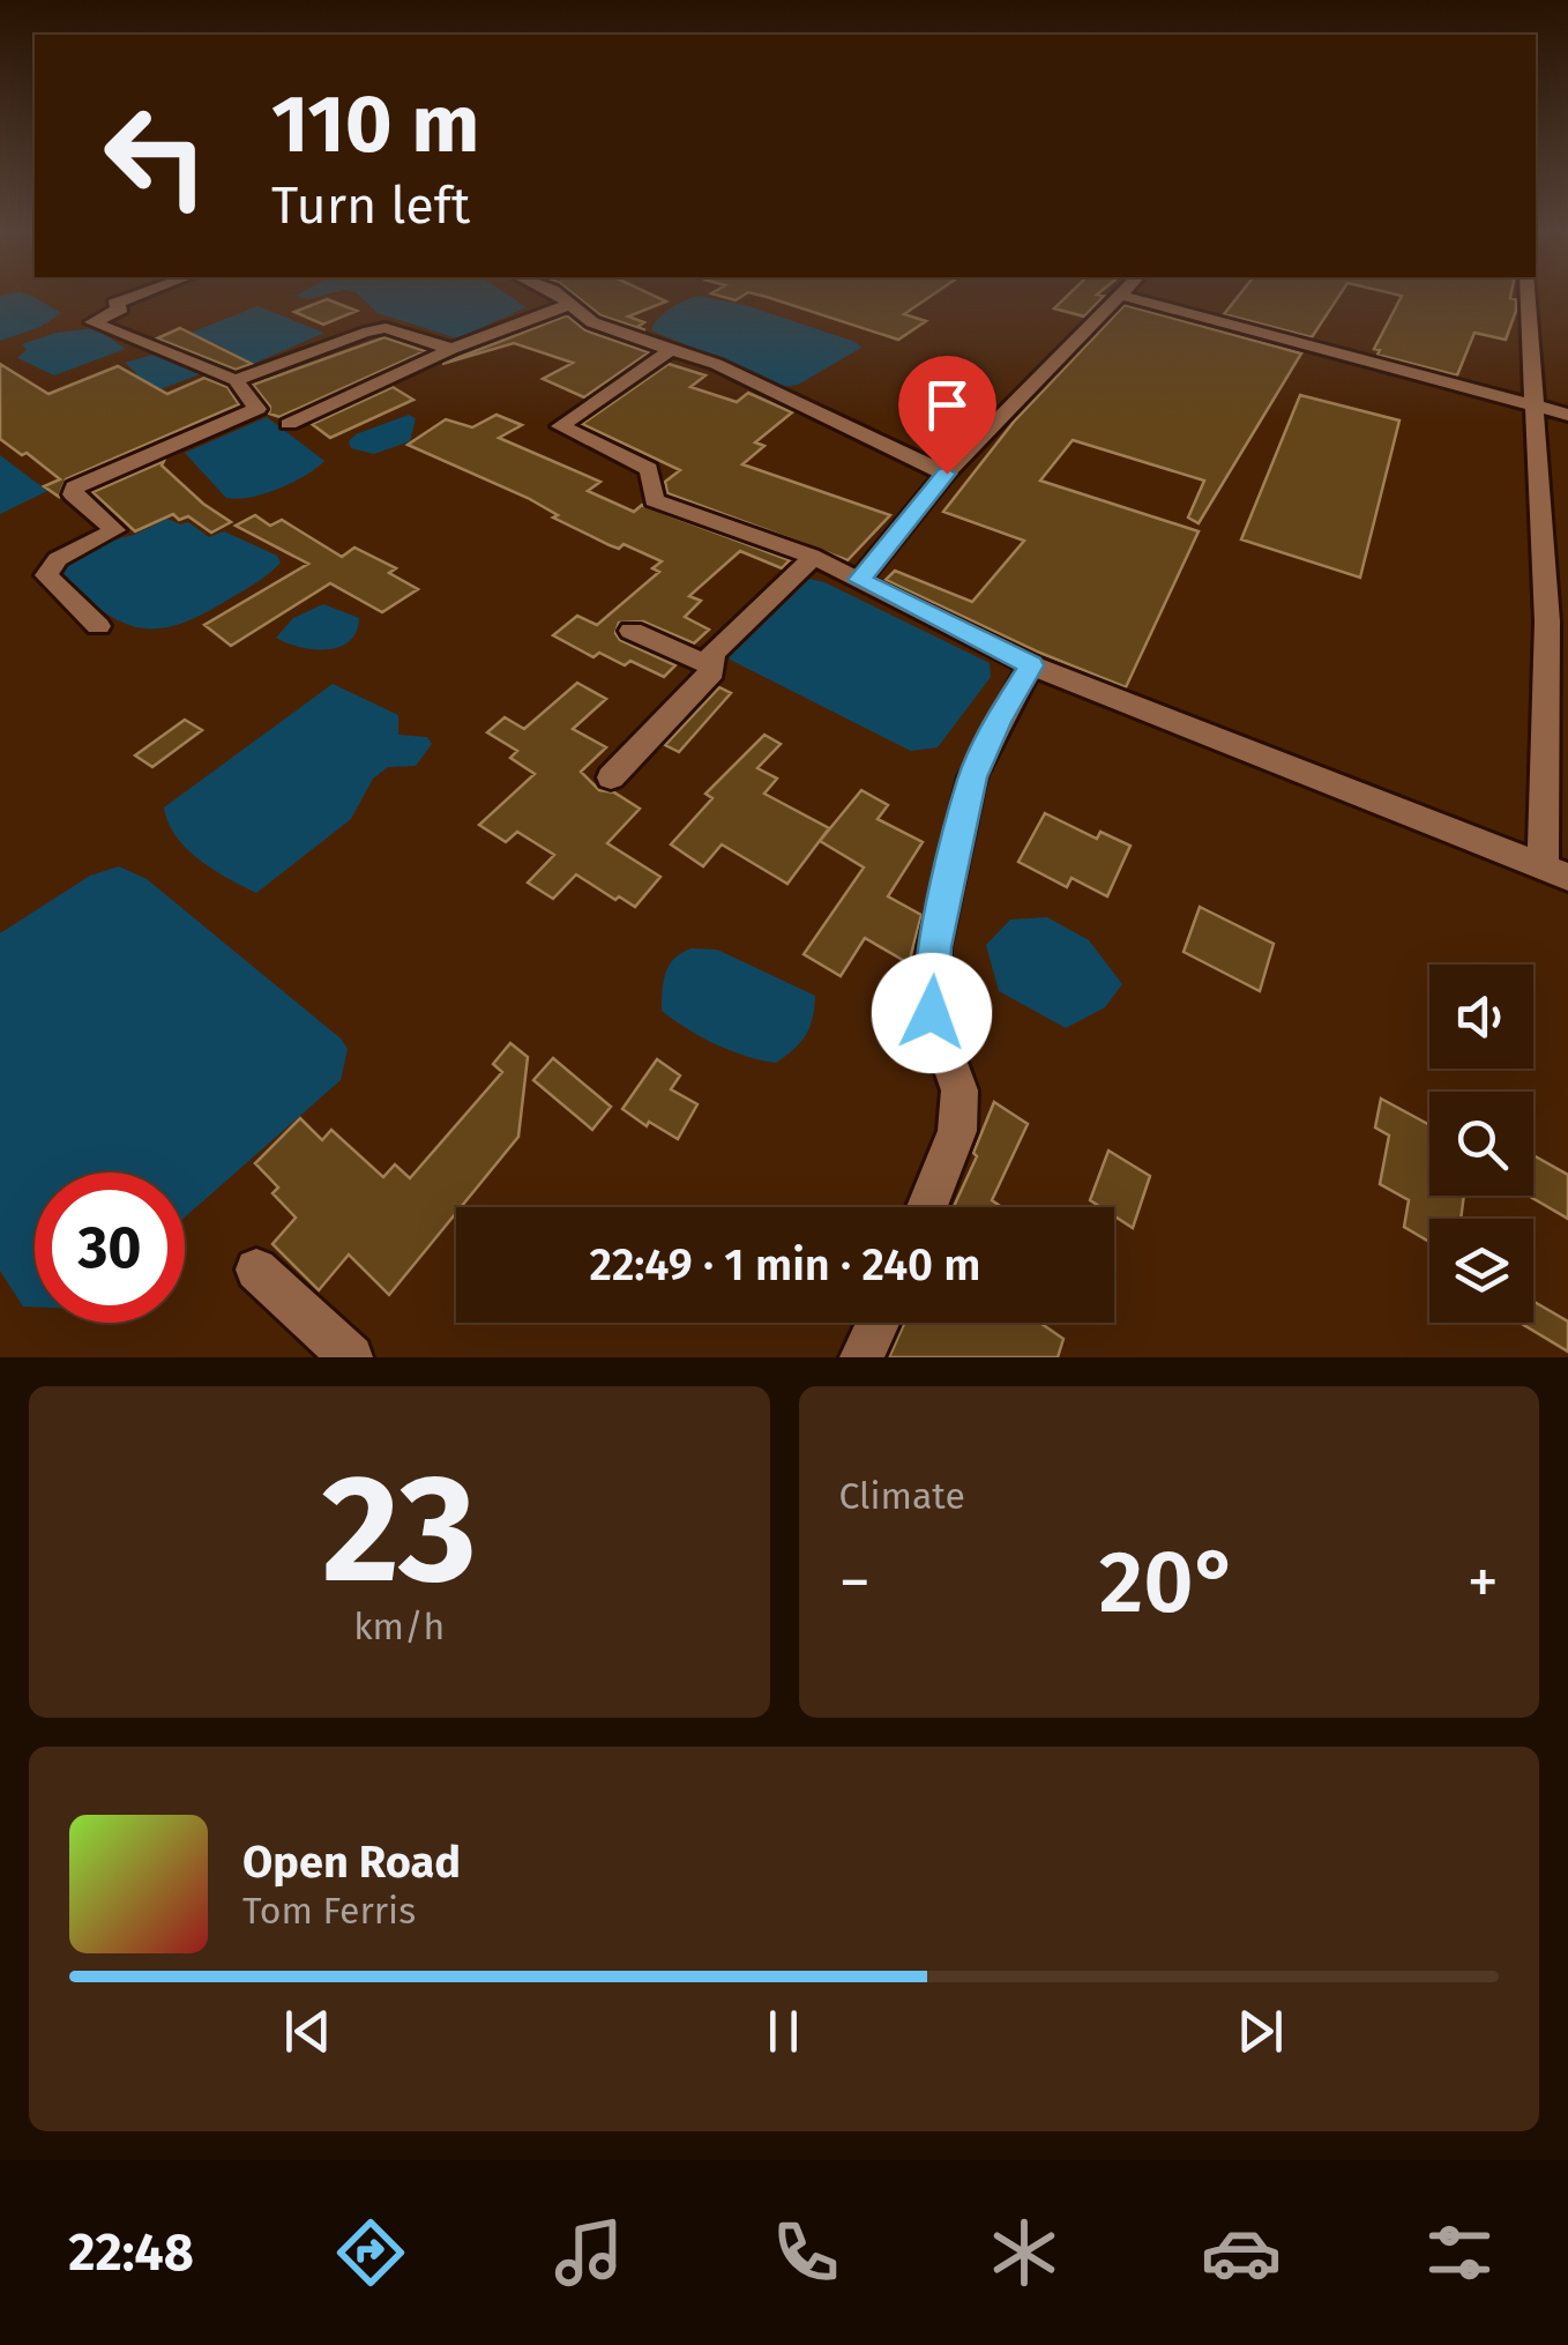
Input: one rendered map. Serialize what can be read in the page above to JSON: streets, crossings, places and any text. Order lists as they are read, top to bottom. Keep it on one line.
{"page":{"turn":["110 m","Turn left"],"limit":"30","trip":"22:49 · 1 min · 240 m","tile":[["23","km/h"],"Climate"],"heat":["−","20°","+"],"song":["Open Road","Tom Ferris"],"tabs":"22:48"}}
